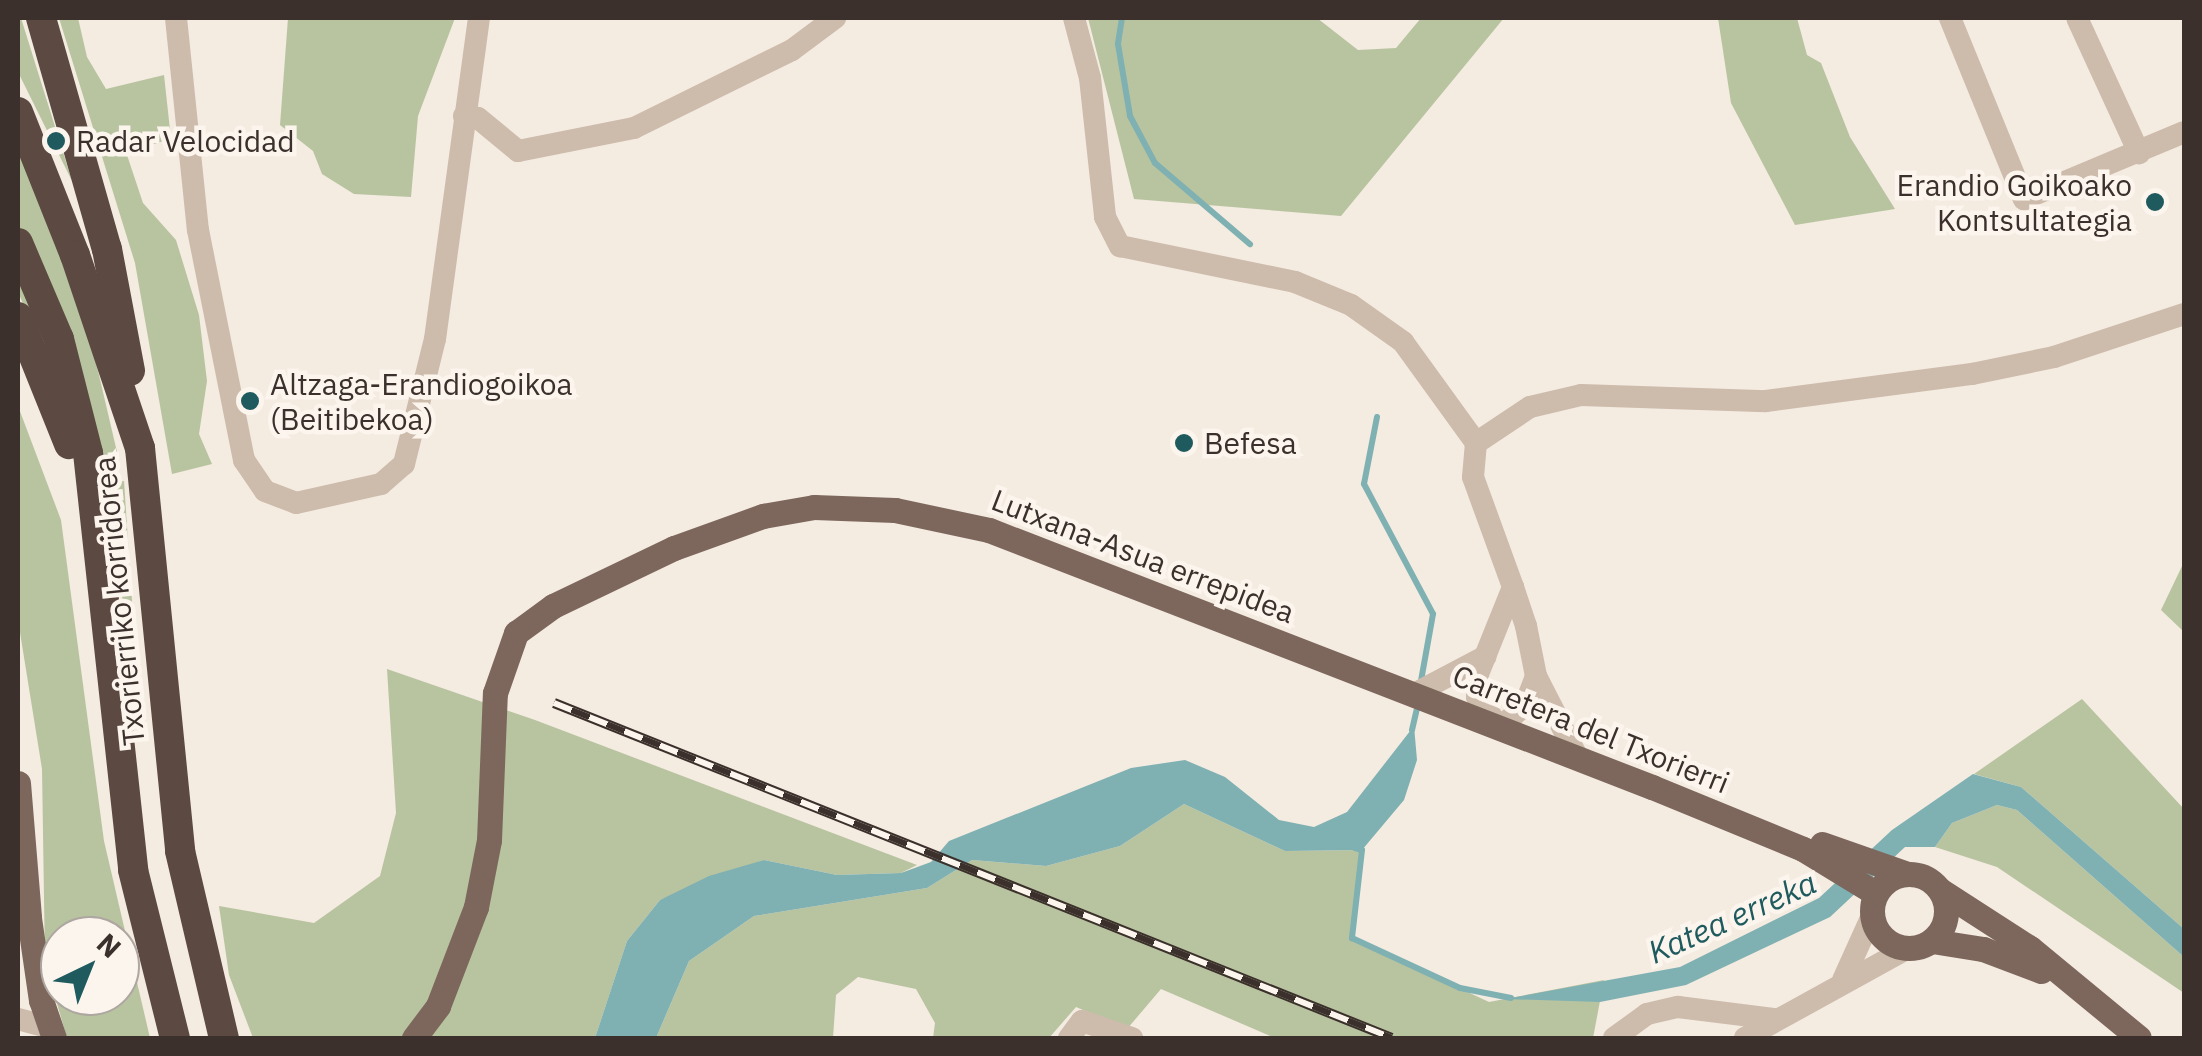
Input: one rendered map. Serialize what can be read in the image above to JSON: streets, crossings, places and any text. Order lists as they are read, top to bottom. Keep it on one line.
{"streets":{"highway":["Txorierriko korridorea"],"main road":["Lutxana-Asua errepidea","Carretera del Txorierri"]},"crossings":[["Lutxana-Asua errepidea","Carretera del Txorierri"]],"water":["Katea erreka"],"places":["Radar Velocidad","Erandio Goikoako Kontsultategia","Altzaga-Erandiogoikoa (Beitibekoa)","Befesa"],"north":"top right"}
